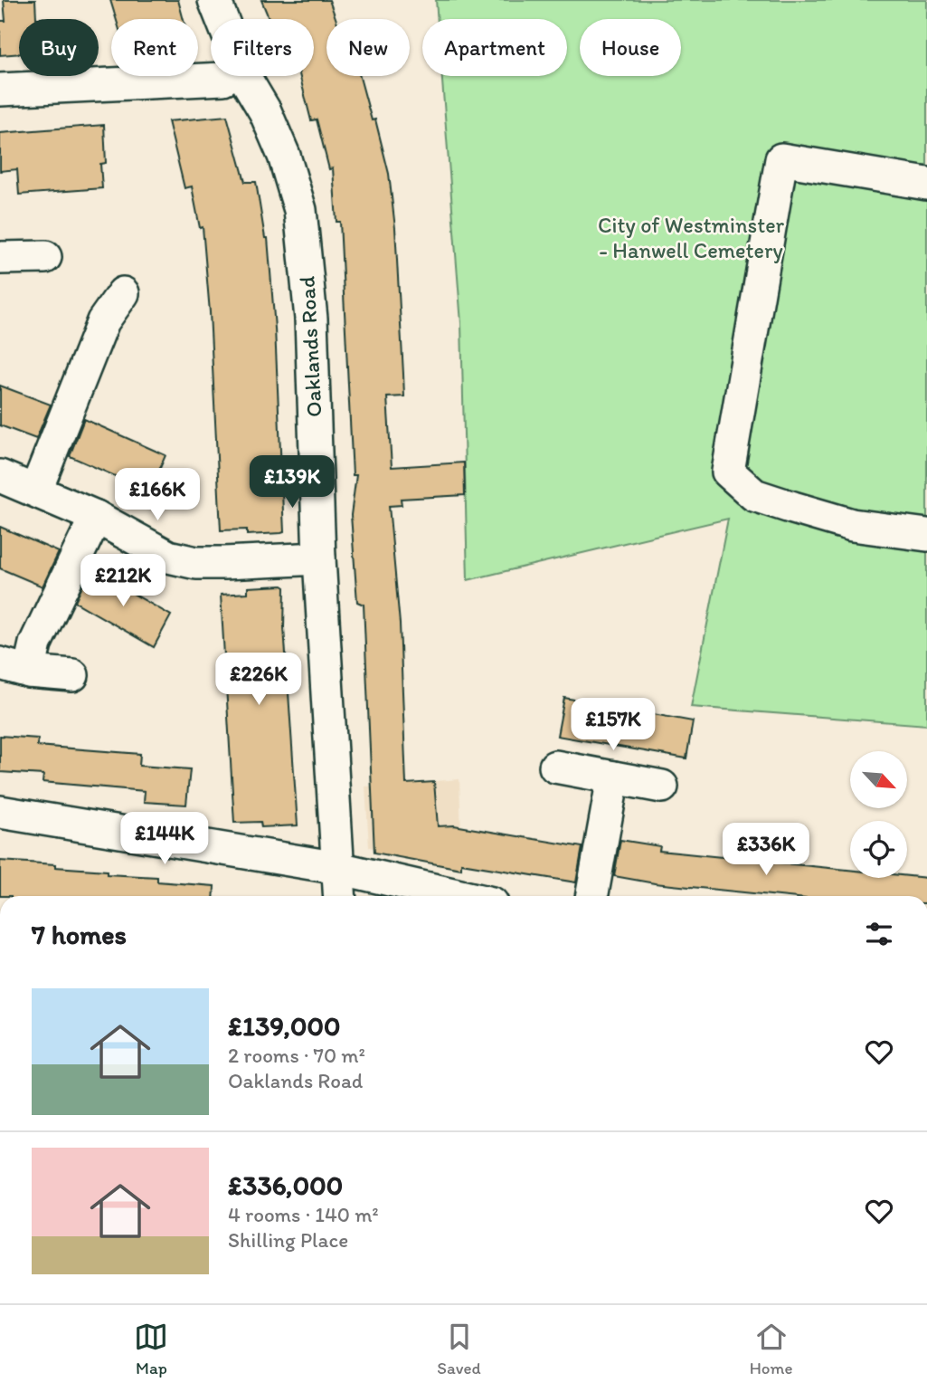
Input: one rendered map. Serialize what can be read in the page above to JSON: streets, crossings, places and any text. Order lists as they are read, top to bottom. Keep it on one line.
{"streets":{"street":["Oaklands Road"]},"parks":["City of Westminster - Hanwell Cemetery"],"north":"bottom right","page":{"chip":["Buy","Rent","Filters","New","Apartment","House"],"price":["£139K","£166K","£212K","£226K","£157K","£144K","£336K"],"heading":"7 homes","list":[{"name":"£139,000","note":"2 rooms · 70 m² · Oaklands Road"},{"name":"£336,000","note":"4 rooms · 140 m² · Shilling Place"}],"tabs":["Map","Saved","Home"]}}
